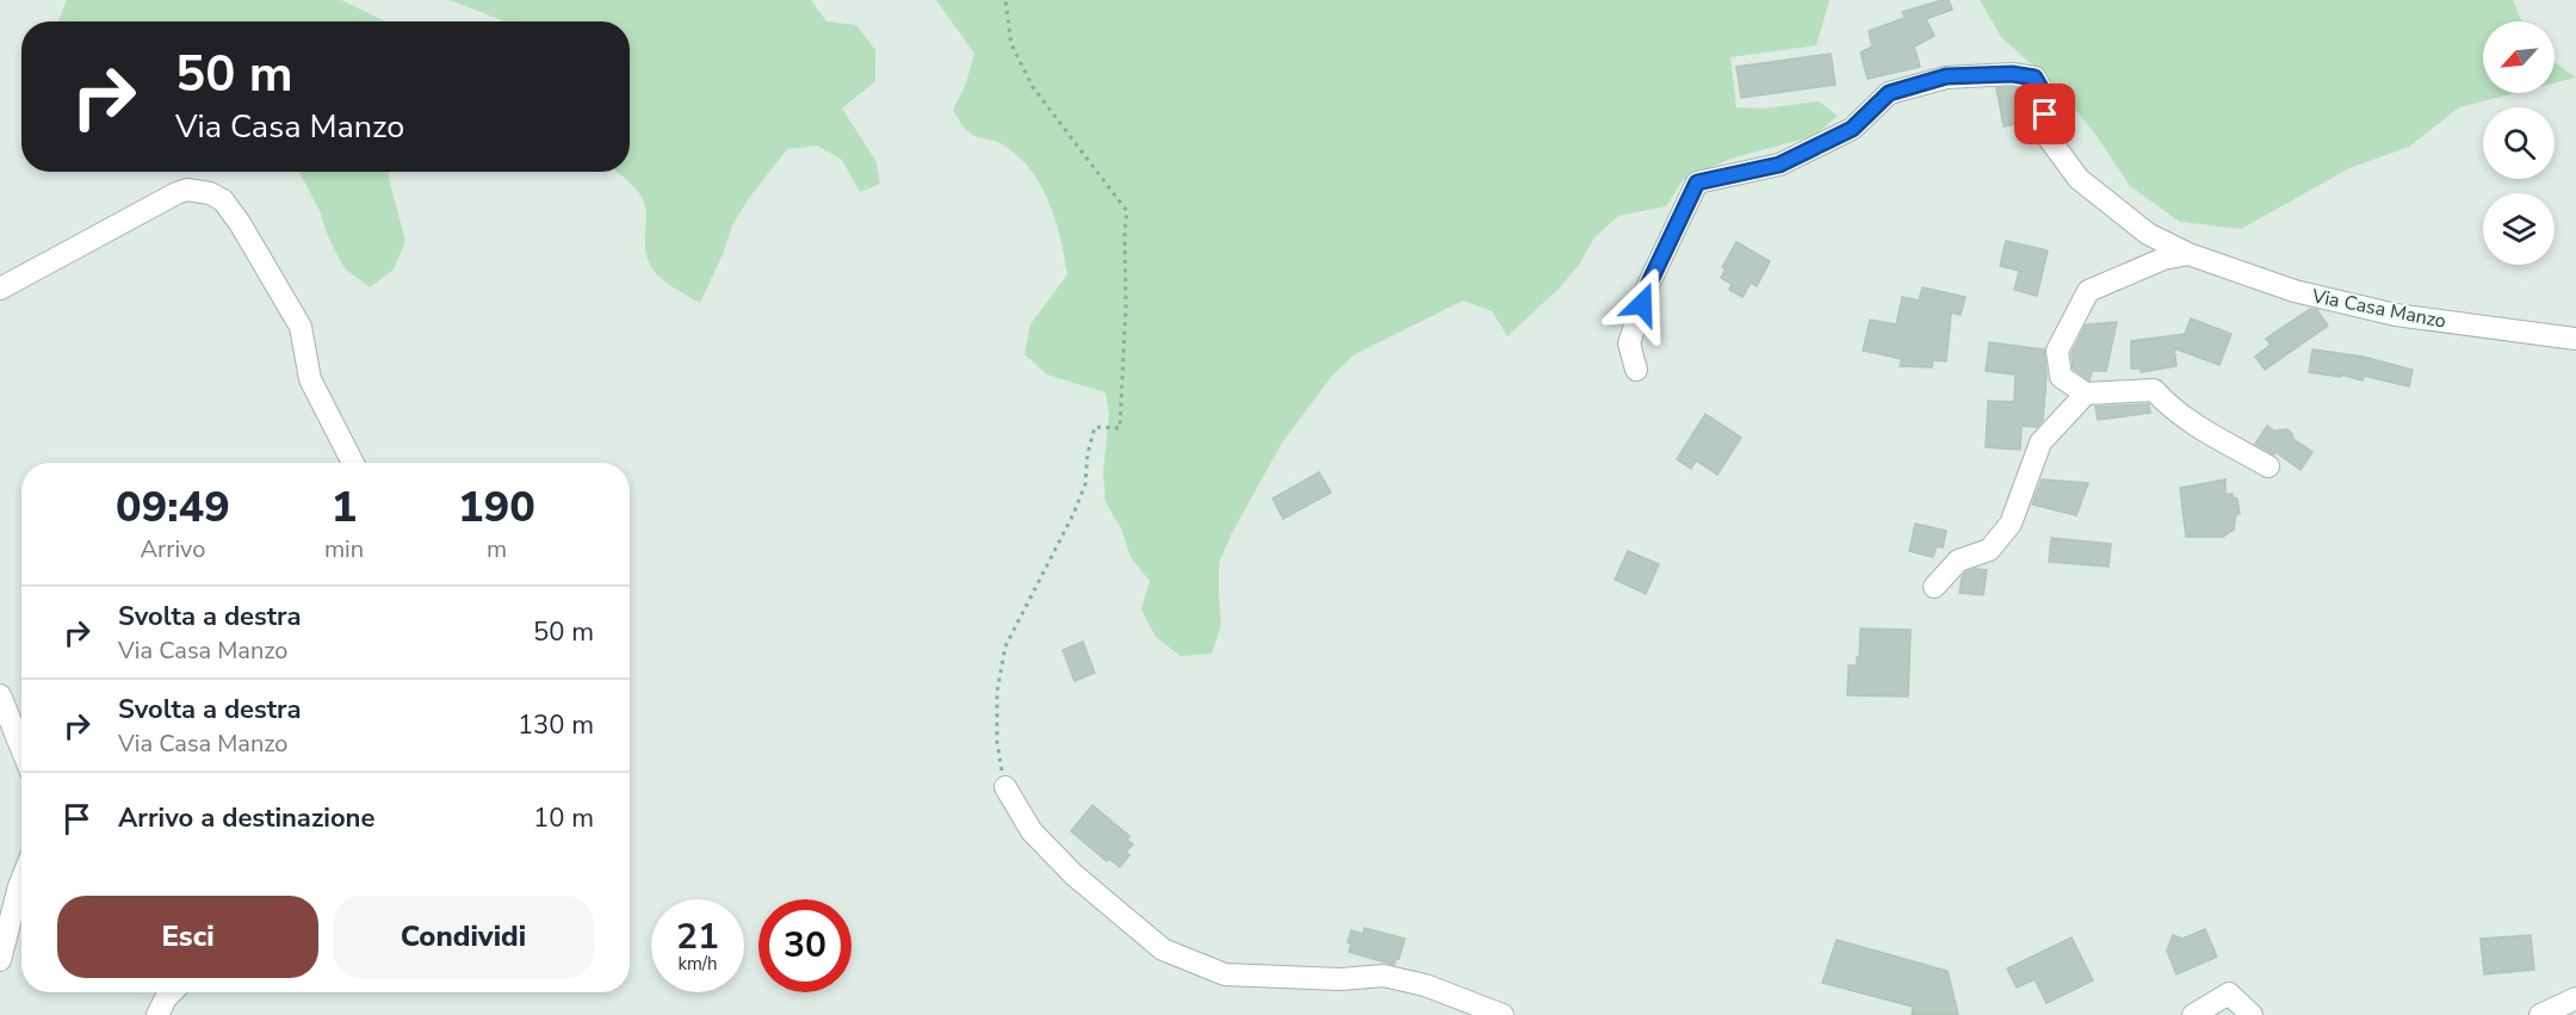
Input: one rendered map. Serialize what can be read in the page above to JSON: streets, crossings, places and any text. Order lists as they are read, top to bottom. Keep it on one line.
{"streets":{"street":["Via Casa Manzo"]},"north":"bottom left","page":{"turn":["50 m","Via Casa Manzo"],"eta":["09:49","Arrivo","1","min","190","m"],"list":[{"name":"Svolta a destra","note":"Via Casa Manzo","value":"50 m"},{"name":"Svolta a destra","note":"Via Casa Manzo","value":"130 m"},{"name":"Arrivo a destinazione","value":"10 m"}],"buttons":["Esci","Condividi"],"speed":"21 km/h","limit":"30"}}
